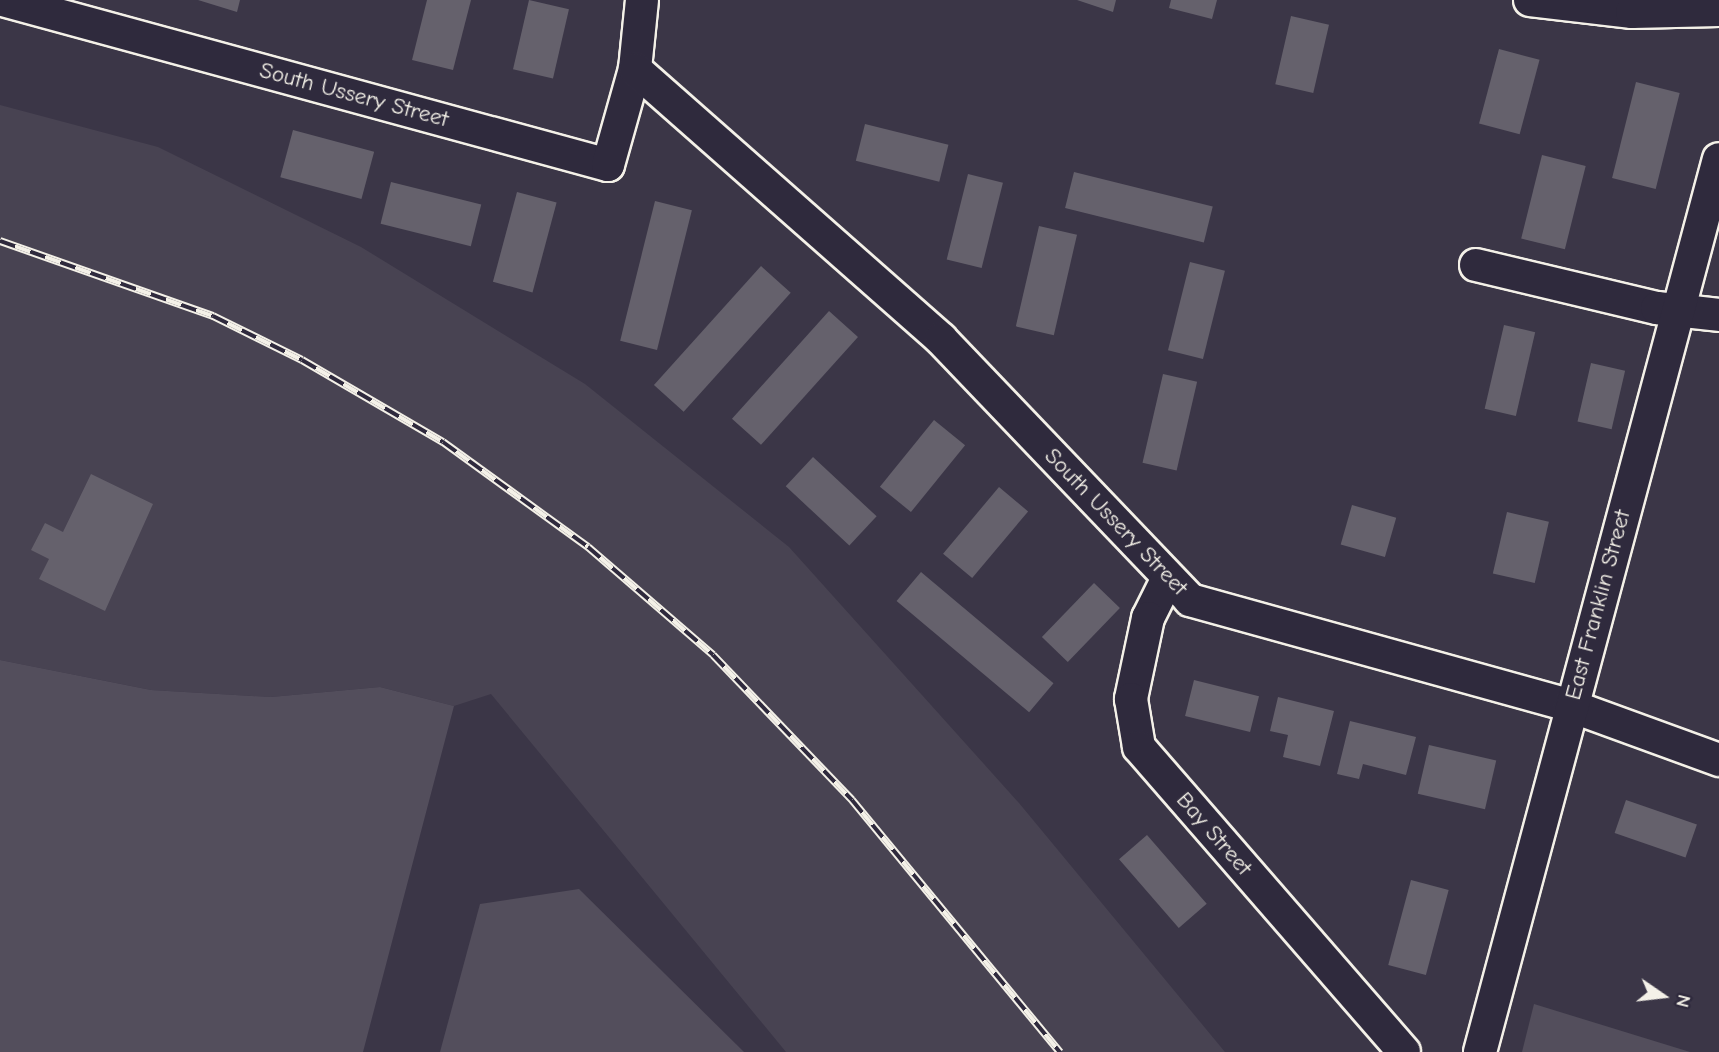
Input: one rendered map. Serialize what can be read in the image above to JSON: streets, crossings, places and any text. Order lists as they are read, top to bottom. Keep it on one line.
{"streets":{"street":["South Ussery Street","East Franklin Street","Bay Street"]},"crossings":[["South Ussery Street","East Franklin Street"],["South Ussery Street","Bay Street"]],"north":"right"}
